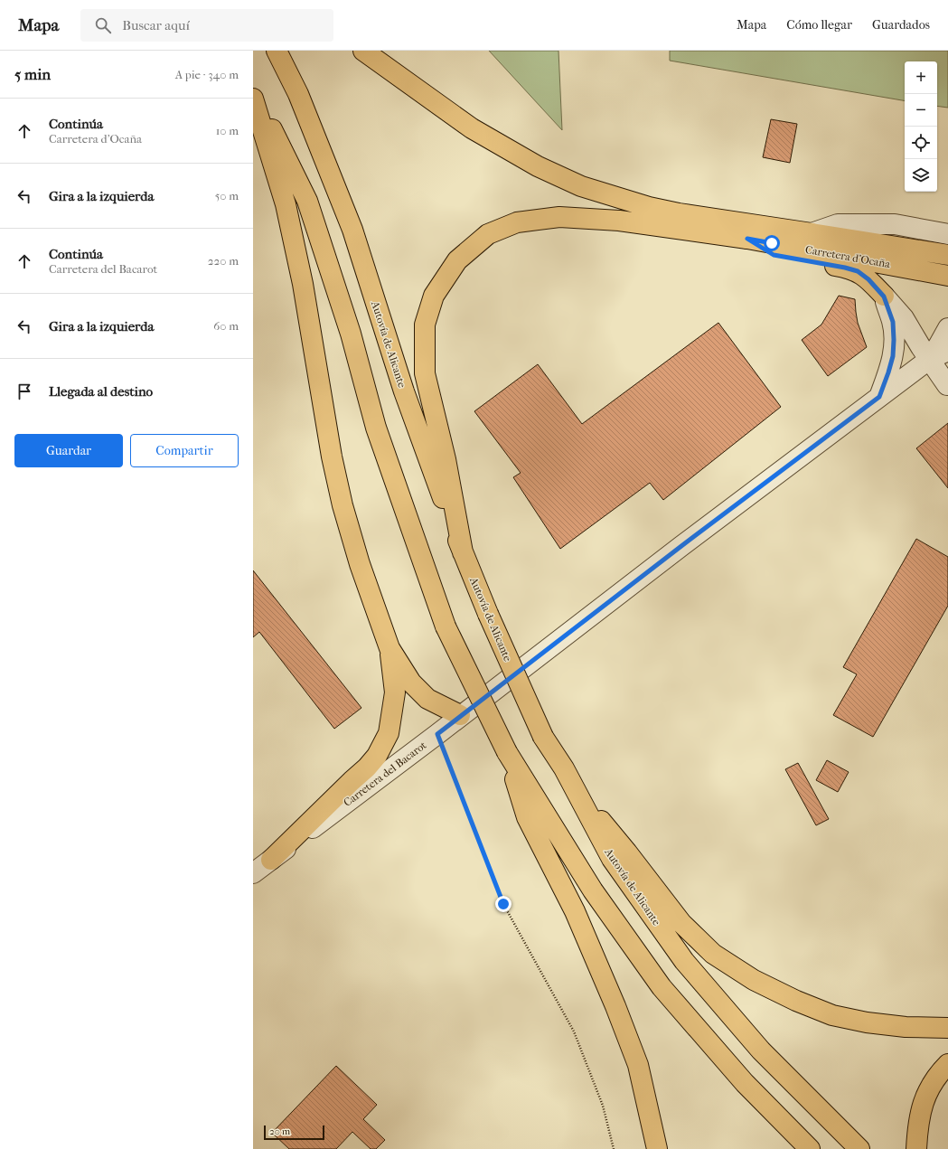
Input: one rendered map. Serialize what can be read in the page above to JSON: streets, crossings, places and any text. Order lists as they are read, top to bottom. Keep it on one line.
{"streets":{"main road":["Carretera d'Ocaña","Autovía de Alicante"],"street":["Carretera del Bacarot"]},"crossings":[["Carretera d'Ocaña","Autovía de Alicante"]],"scale_bar":"20 m","page":{"header":"Mapa","search":"Buscar aquí","nav":["Mapa","Cómo llegar","Guardados"],"heading":["5 min","A pie · 340 m"],"map_buttons":["+","−"],"list":[["Continúa","Carretera d'Ocaña","10 m"],["Gira a la izquierda","50 m"],["Continúa","Carretera del Bacarot","220 m"],["Gira a la izquierda","60 m"],"Llegada al destino"],"buttons":["Guardar","Compartir"],"scale":"20 m"}}
